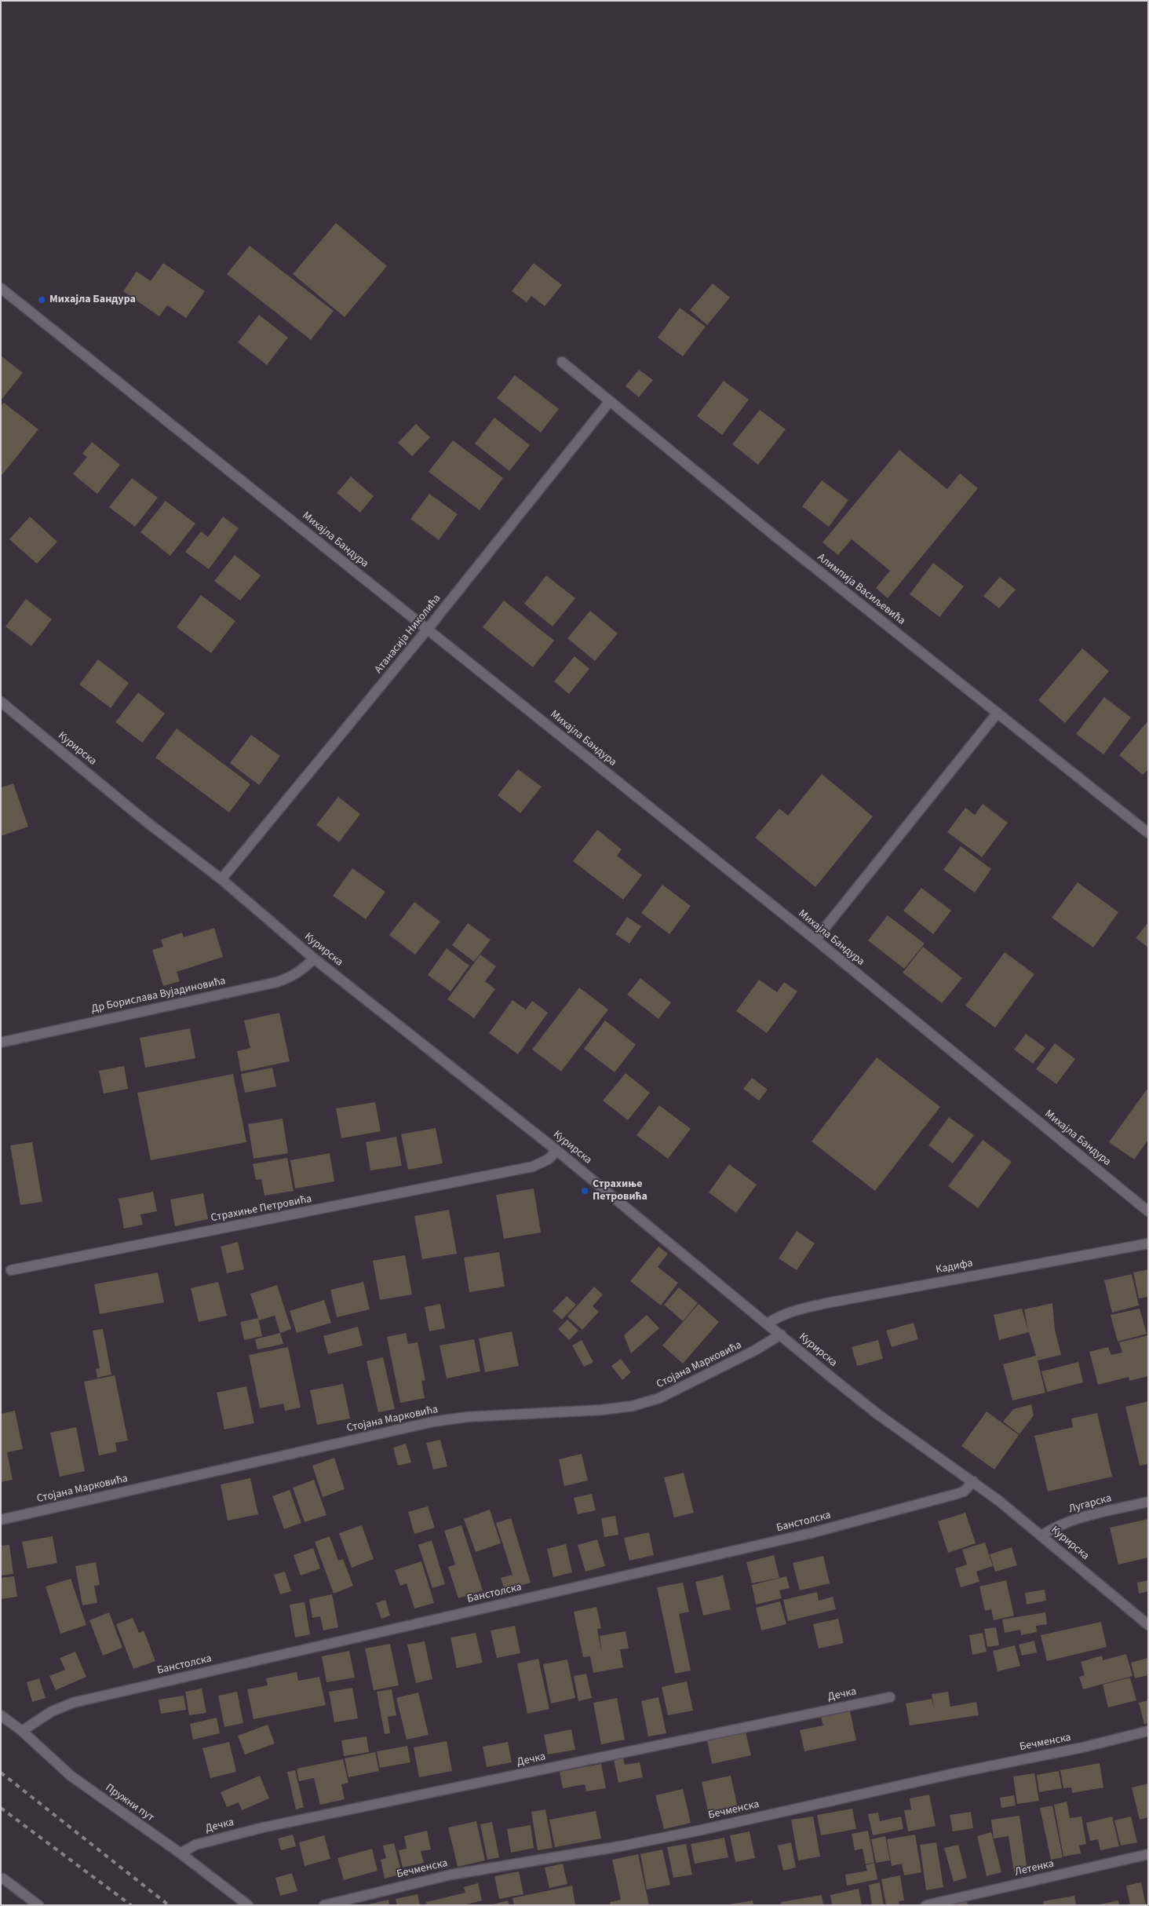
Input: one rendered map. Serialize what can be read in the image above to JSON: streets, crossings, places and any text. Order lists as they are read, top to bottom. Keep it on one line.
{"streets":{"street":["Михајла Бандура","Алимпија Васиљевића","Атанасија Николића","Курирска","Др Борислава Вујадиновића","Страхиње Петровића","Кадифа","Стојана Марковића","Лугарска","Банстолска","Дечка","Бечменска","Пружни пут","Летенка"]},"crossings":[["Михајла Бандура","Атанасија Николића"],["Алимпија Васиљевића","Атанасија Николића"],["Атанасија Николића","Курирска"],["Курирска","Др Борислава Вујадиновића"],["Курирска","Страхиње Петровића"],["Курирска","Кадифа"],["Курирска","Стојана Марковића"],["Курирска","Лугарска"],["Курирска","Банстолска"],["Банстолска","Пружни пут"],["Дечка","Пружни пут"]],"places":["Михајла Бандура","Страхиње Петровића"]}
